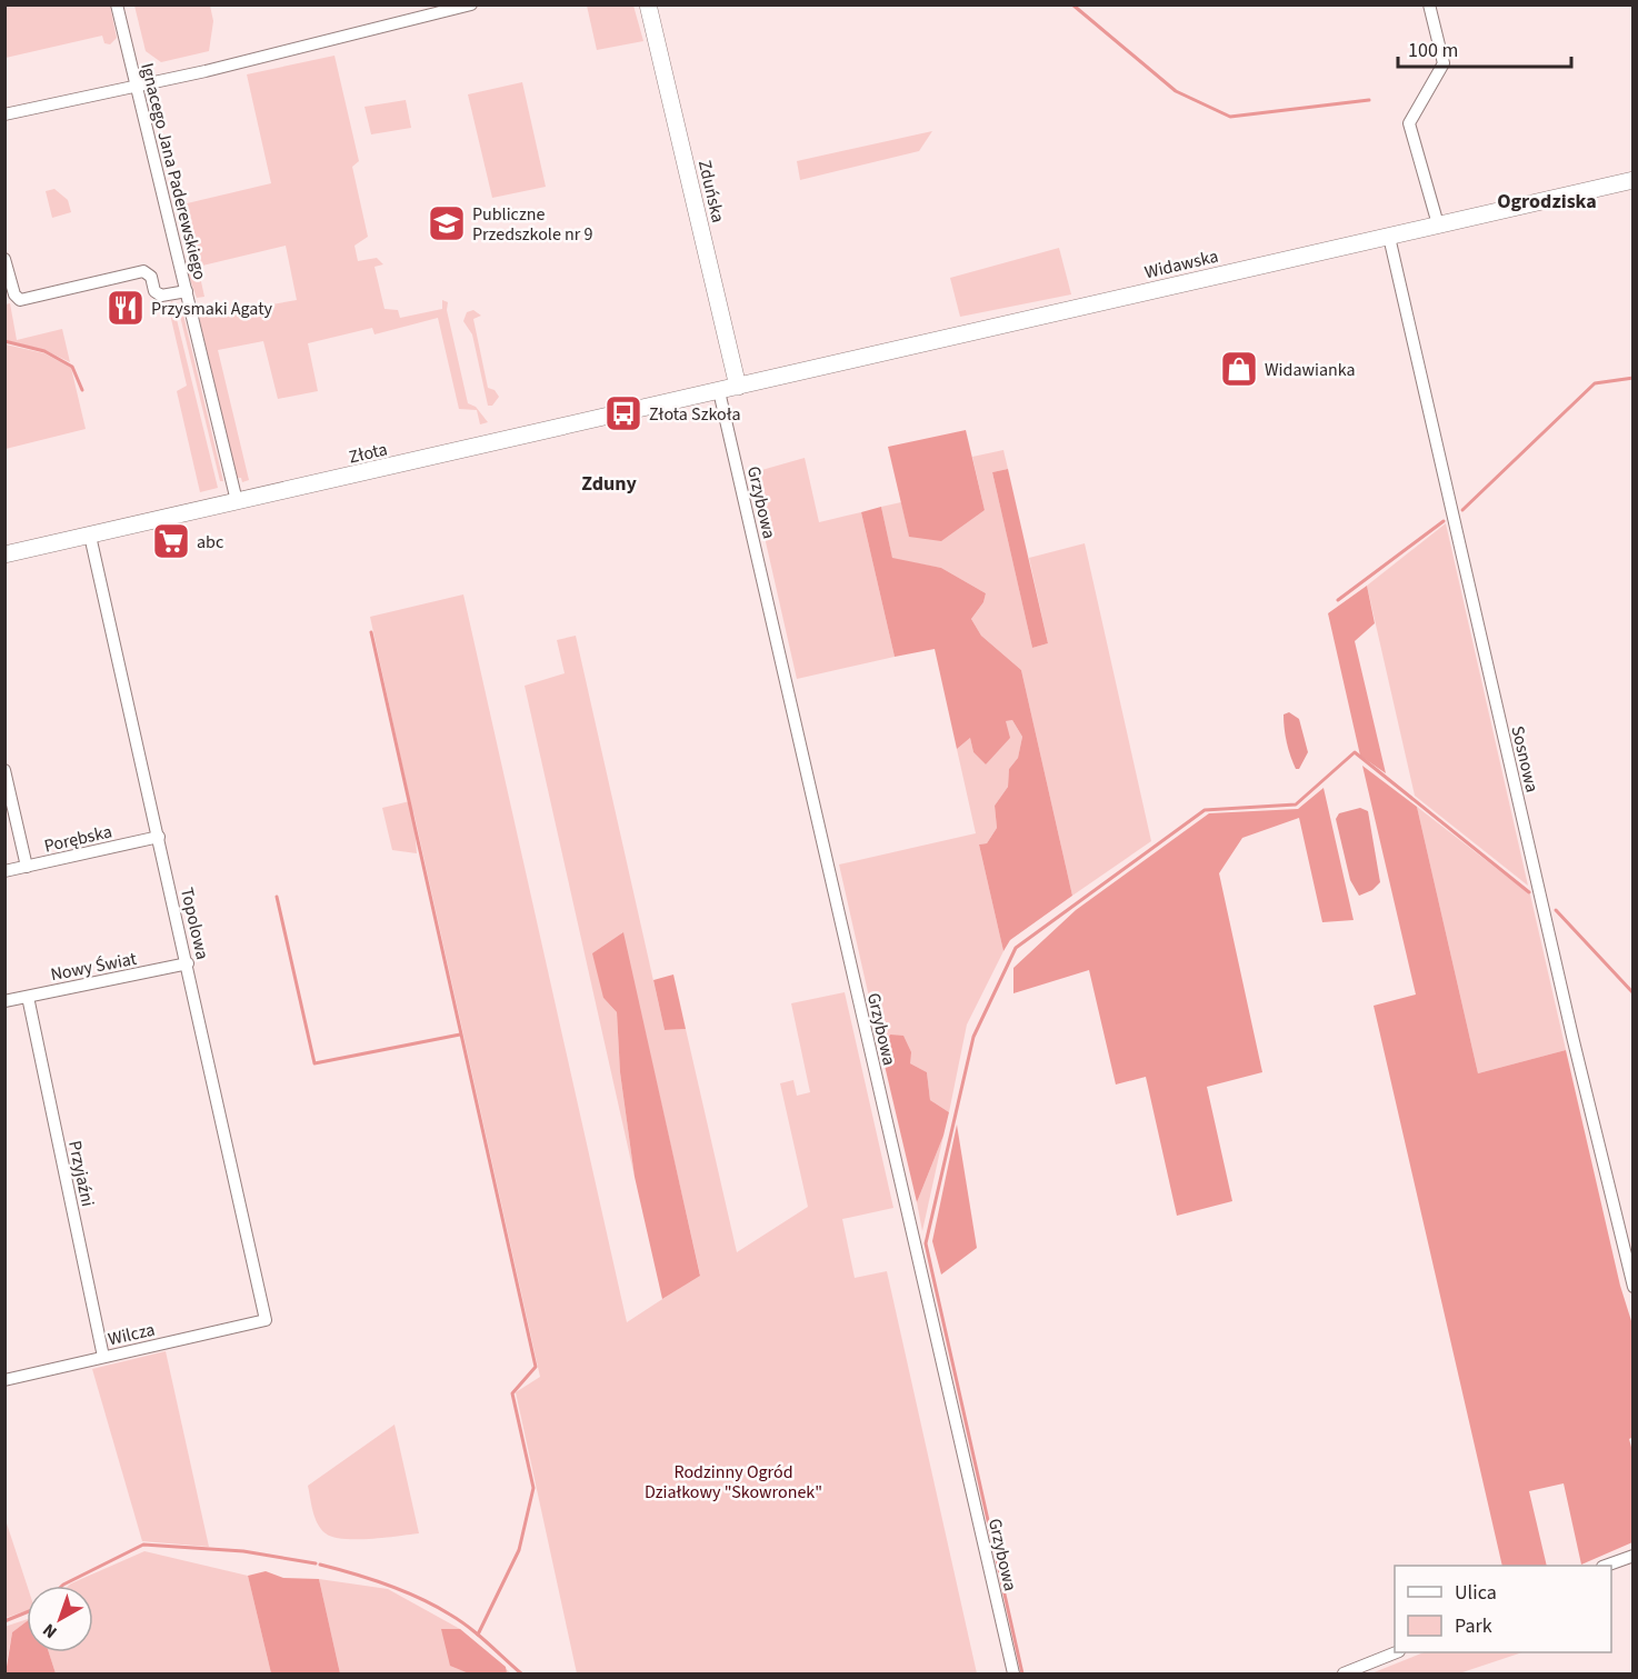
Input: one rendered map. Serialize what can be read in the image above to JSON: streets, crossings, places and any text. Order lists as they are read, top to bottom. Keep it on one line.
{"streets":{"street":["Ignacego Jana Paderewskiego","Zduńska","Widawska","Złota","Grzybowa","Sosnowa","Porębska","Topolowa","Nowy Świat","Przyjaźni","Wilcza"]},"crossings":[["Ignacego Jana Paderewskiego","Złota"],["Zduńska","Widawska"],["Zduńska","Złota"],["Widawska","Złota"],["Widawska","Sosnowa"],["Złota","Grzybowa"],["Złota","Topolowa"],["Porębska","Topolowa"],["Topolowa","Nowy Świat"],["Topolowa","Wilcza"],["Nowy Świat","Przyjaźni"],["Przyjaźni","Wilcza"]],"districts":["Ogrodziska","Zduny"],"parks":["Rodzinny Ogród Działkowy \"Skowronek\""],"places":{"school or university":["Publiczne Przedszkole nr 9"],"restaurant":["Przysmaki Agaty"],"shop":["Widawianka"],"bus stop":["Złota Szkoła"],"supermarket":["abc"]},"legend":["Ulica","Park"],"scale_bar":"100 m","north":"bottom left"}
